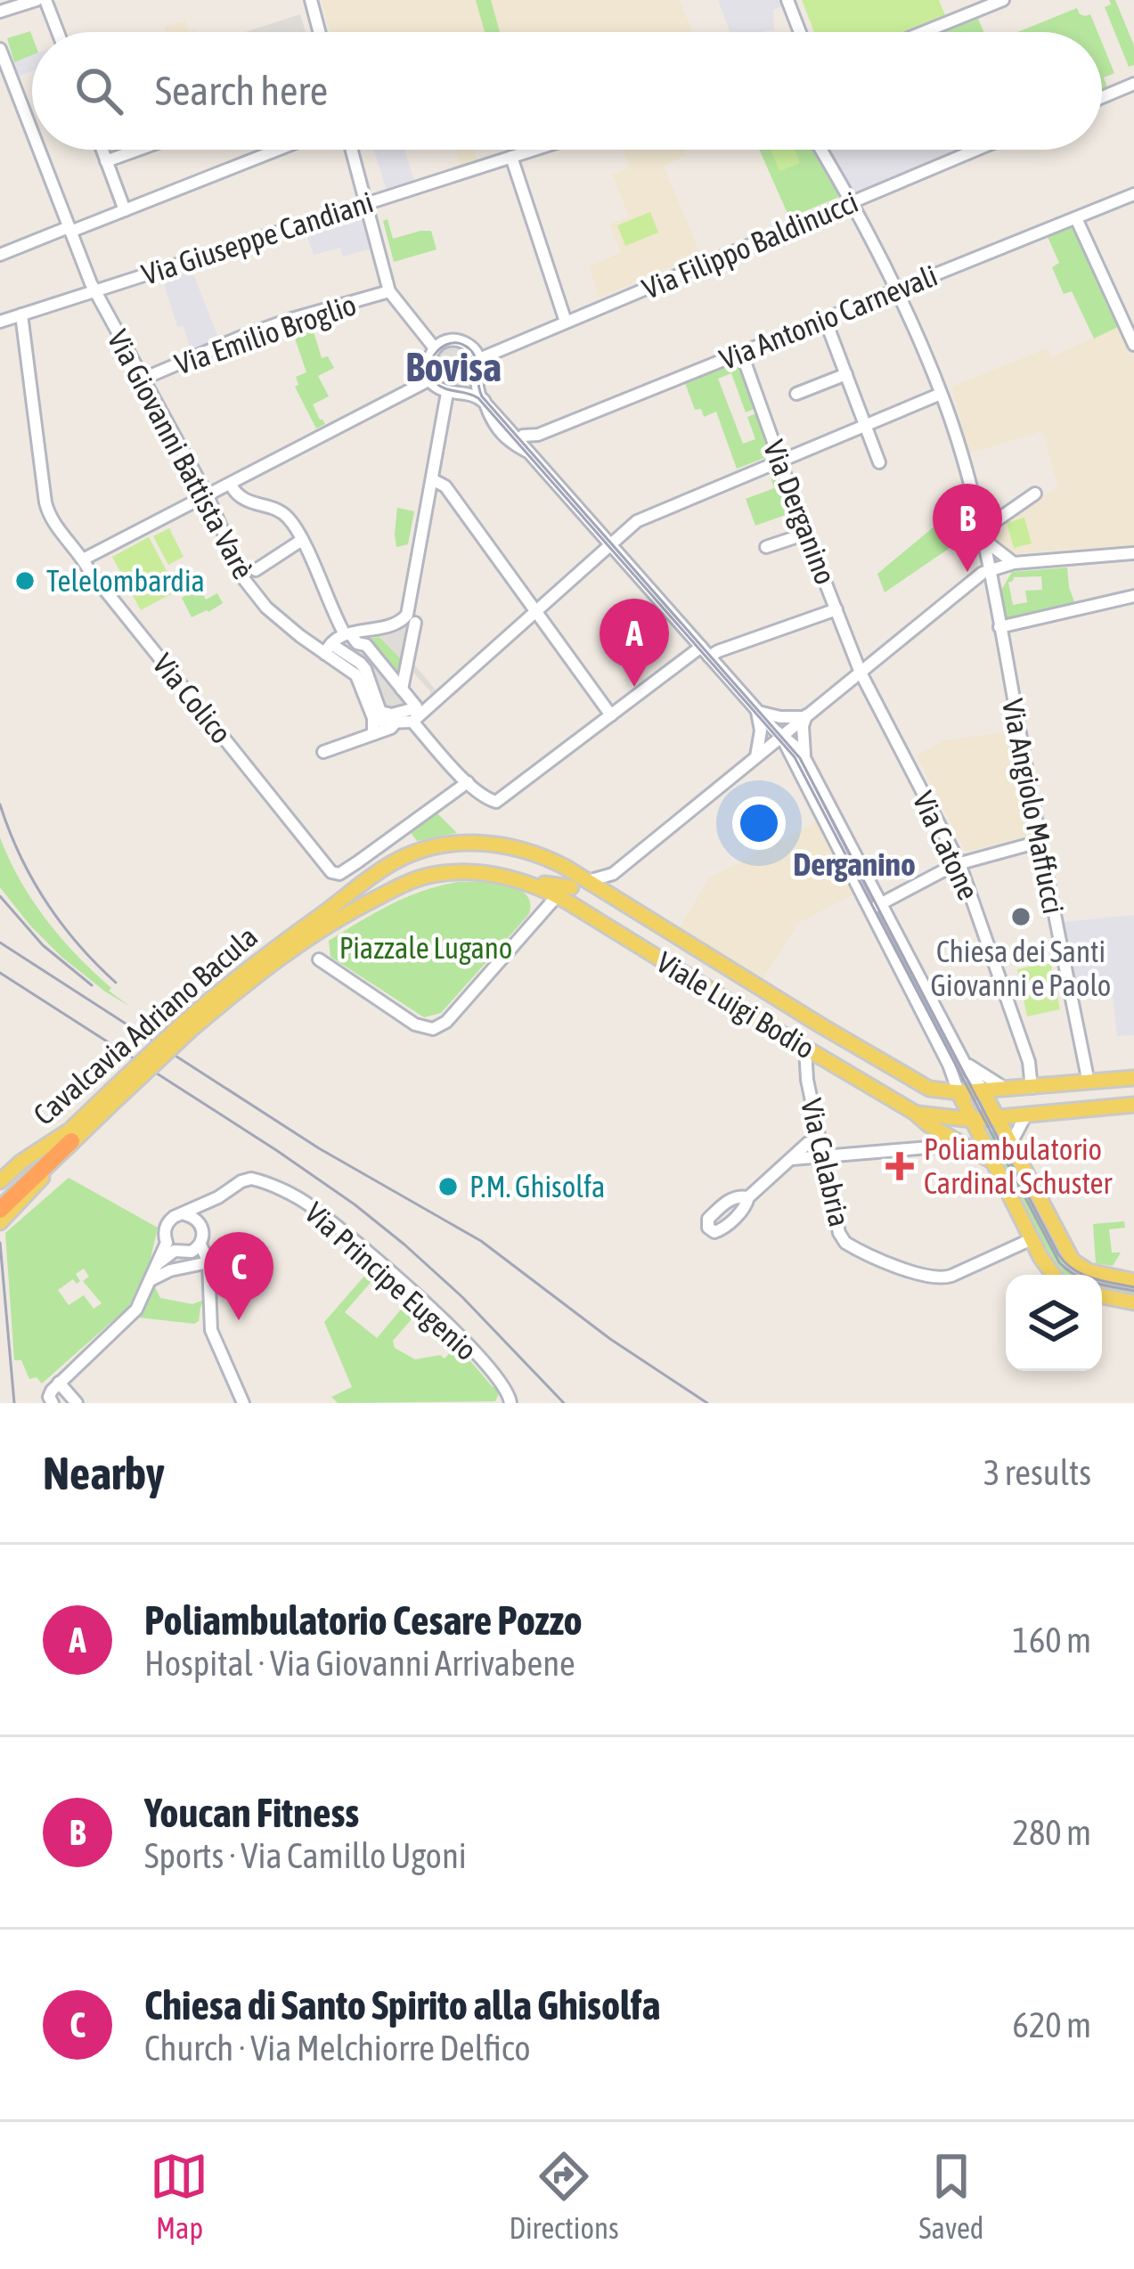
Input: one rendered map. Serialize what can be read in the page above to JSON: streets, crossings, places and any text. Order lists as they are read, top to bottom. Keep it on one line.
{"streets":{"highway":["Cavalcavia Adriano Bacula"],"main road":["Viale Luigi Bodio"],"street":["Via Giuseppe Candiani","Via Filippo Baldinucci","Via Antonio Carnevali","Via Emilio Broglio","Via Giovanni Battista Varè","Via Derganino","Via Colico","Via Angiolo Maffucci","Via Catone","Via Calabria","Via Principe Eugenio"]},"crossings":[["Via Giuseppe Candiani","Via Giovanni Battista Varè"],["Via Giuseppe Candiani","Via Colico"],["Via Filippo Baldinucci","Via Angiolo Maffucci"],["Via Antonio Carnevali","Via Derganino"],["Via Antonio Carnevali","Via Angiolo Maffucci"],["Via Emilio Broglio","Via Giovanni Battista Varè"],["Via Derganino","Via Catone"],["Viale Luigi Bodio","Via Calabria"]],"districts":["Bovisa","Derganino"],"parks":["Piazzale Lugano"],"places":{"other":["Telelombardia","Chiesa dei Santi Giovanni e Paolo","P.M. Ghisolfa"],"health":["Poliambulatorio Cardinal Schuster"]},"page":{"search":"Search here","pins":["B","A","C"],"heading":["Nearby","3 results"],"list":[{"mark":"A","name":"Poliambulatorio Cesare Pozzo","note":"Hospital · Via Giovanni Arrivabene","value":"160 m"},{"mark":"B","name":"Youcan Fitness","note":"Sports · Via Camillo Ugoni","value":"280 m"},{"mark":"C","name":"Chiesa di Santo Spirito alla Ghisolfa","note":"Church · Via Melchiorre Delfico","value":"620 m"}],"nav":["Map","Directions","Saved"]}}
